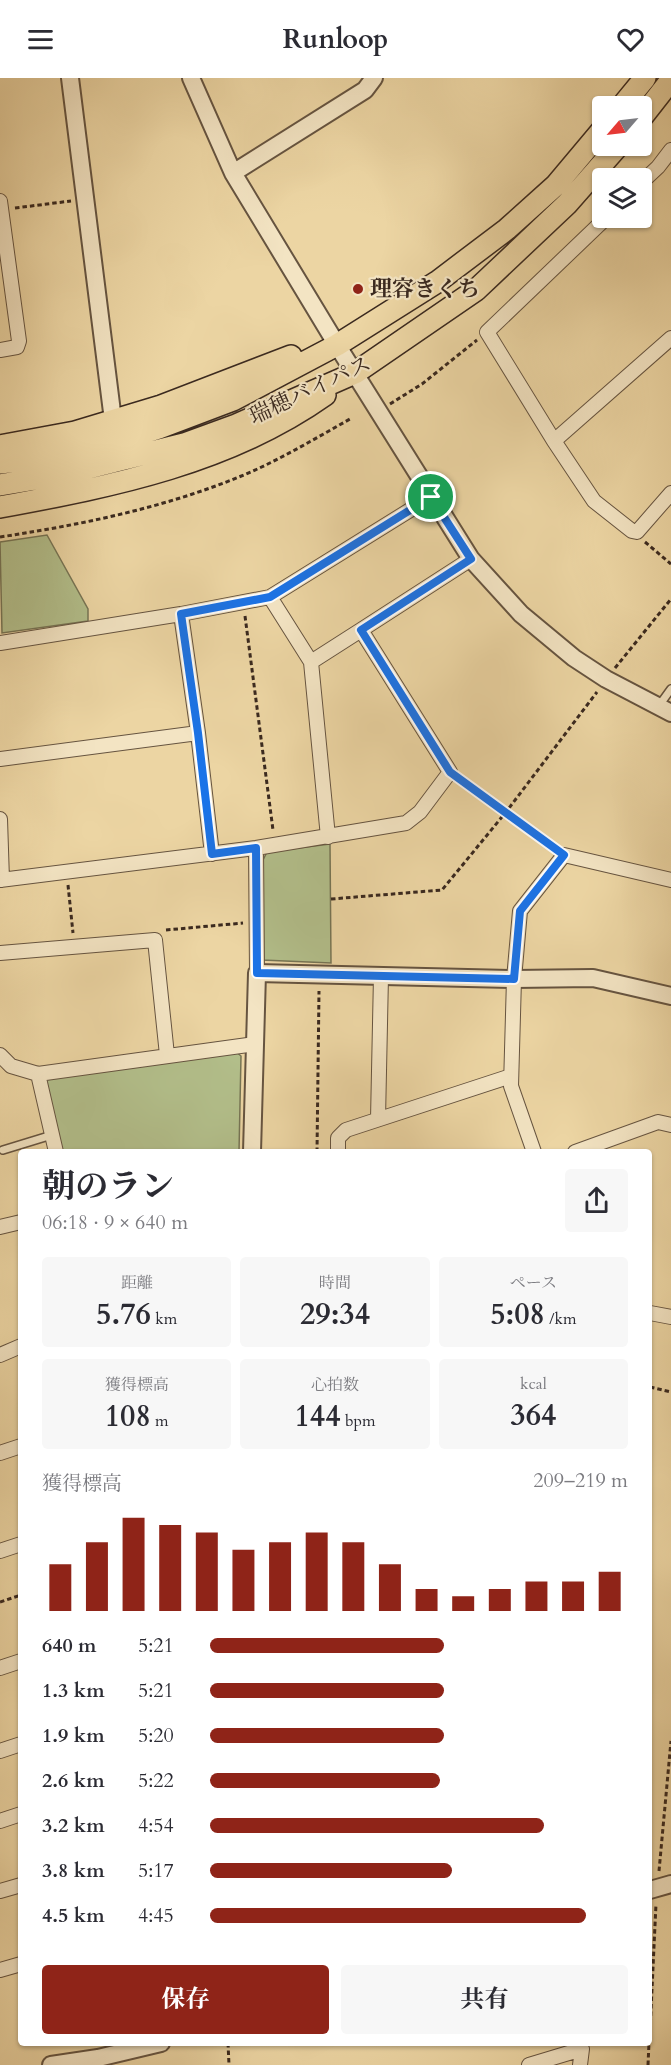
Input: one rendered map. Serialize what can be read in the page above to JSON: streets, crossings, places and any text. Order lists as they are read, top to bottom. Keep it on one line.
{"streets":{"highway":["瑞穂バイパス"]},"places":["理容きくち"],"north":"bottom left","page":{"header":"Runloop","heading":["朝のラン","06:18 · 9 × 640 m"],"stats":[["距離","5.76 km"],["時間","29:34"],["ペース","5:08 /km"],["獲得標高","108 m"],["心拍数","144 bpm"],["kcal","364"]],"chart":["獲得標高","209–219 m"],"list":[{"name":"640 m","note":"5:21"},{"name":"1.3 km","note":"5:21"},{"name":"1.9 km","note":"5:20"},{"name":"2.6 km","note":"5:22"},{"name":"3.2 km","note":"4:54"},{"name":"3.8 km","note":"5:17"},{"name":"4.5 km","note":"4:45"}],"buttons":["保存","共有"]}}
